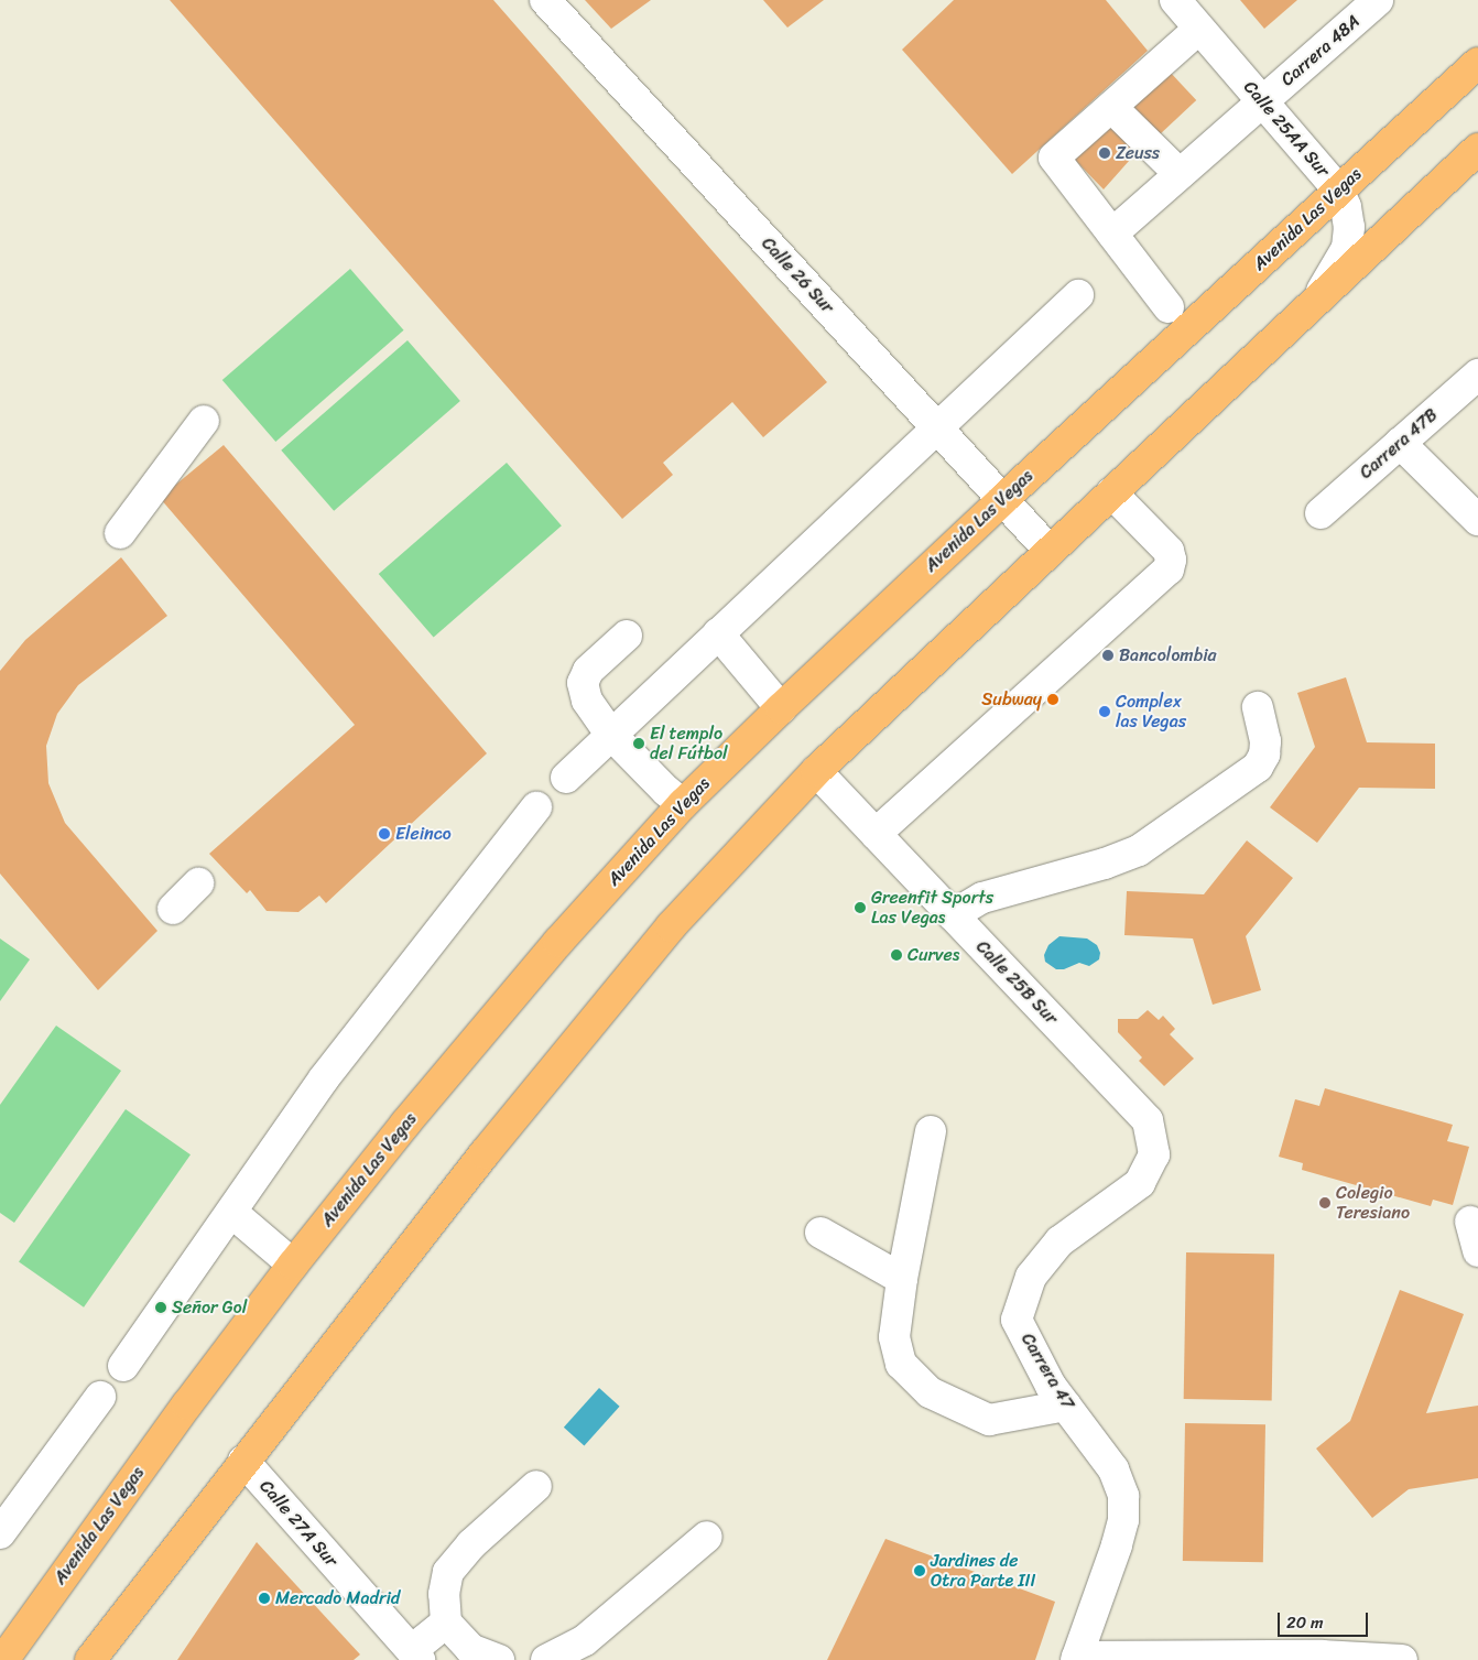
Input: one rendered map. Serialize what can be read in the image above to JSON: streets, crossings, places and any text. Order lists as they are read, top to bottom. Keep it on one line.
{"streets":{"main road":["Avenida Las Vegas"],"street":["Carrera 48A","Calle 25AA Sur","Calle 26 Sur","Carrera 47B","Calle 25B Sur","Carrera 47","Calle 27A Sur"]},"crossings":[["Carrera 48A","Calle 25AA Sur"],["Calle 25AA Sur","Avenida Las Vegas"],["Avenida Las Vegas","Calle 26 Sur"],["Calle 25B Sur","Carrera 47"]],"places":["Zeuss","Bancolombia","Subway","Complex las Vegas","El templo del Fútbol","Eleinco","Greenfit Sports Las Vegas","Curves","Colegio Teresiano","Señor Gol","Jardines de Otra Parte III","Mercado Madrid"],"scale_bar":"20 m"}
